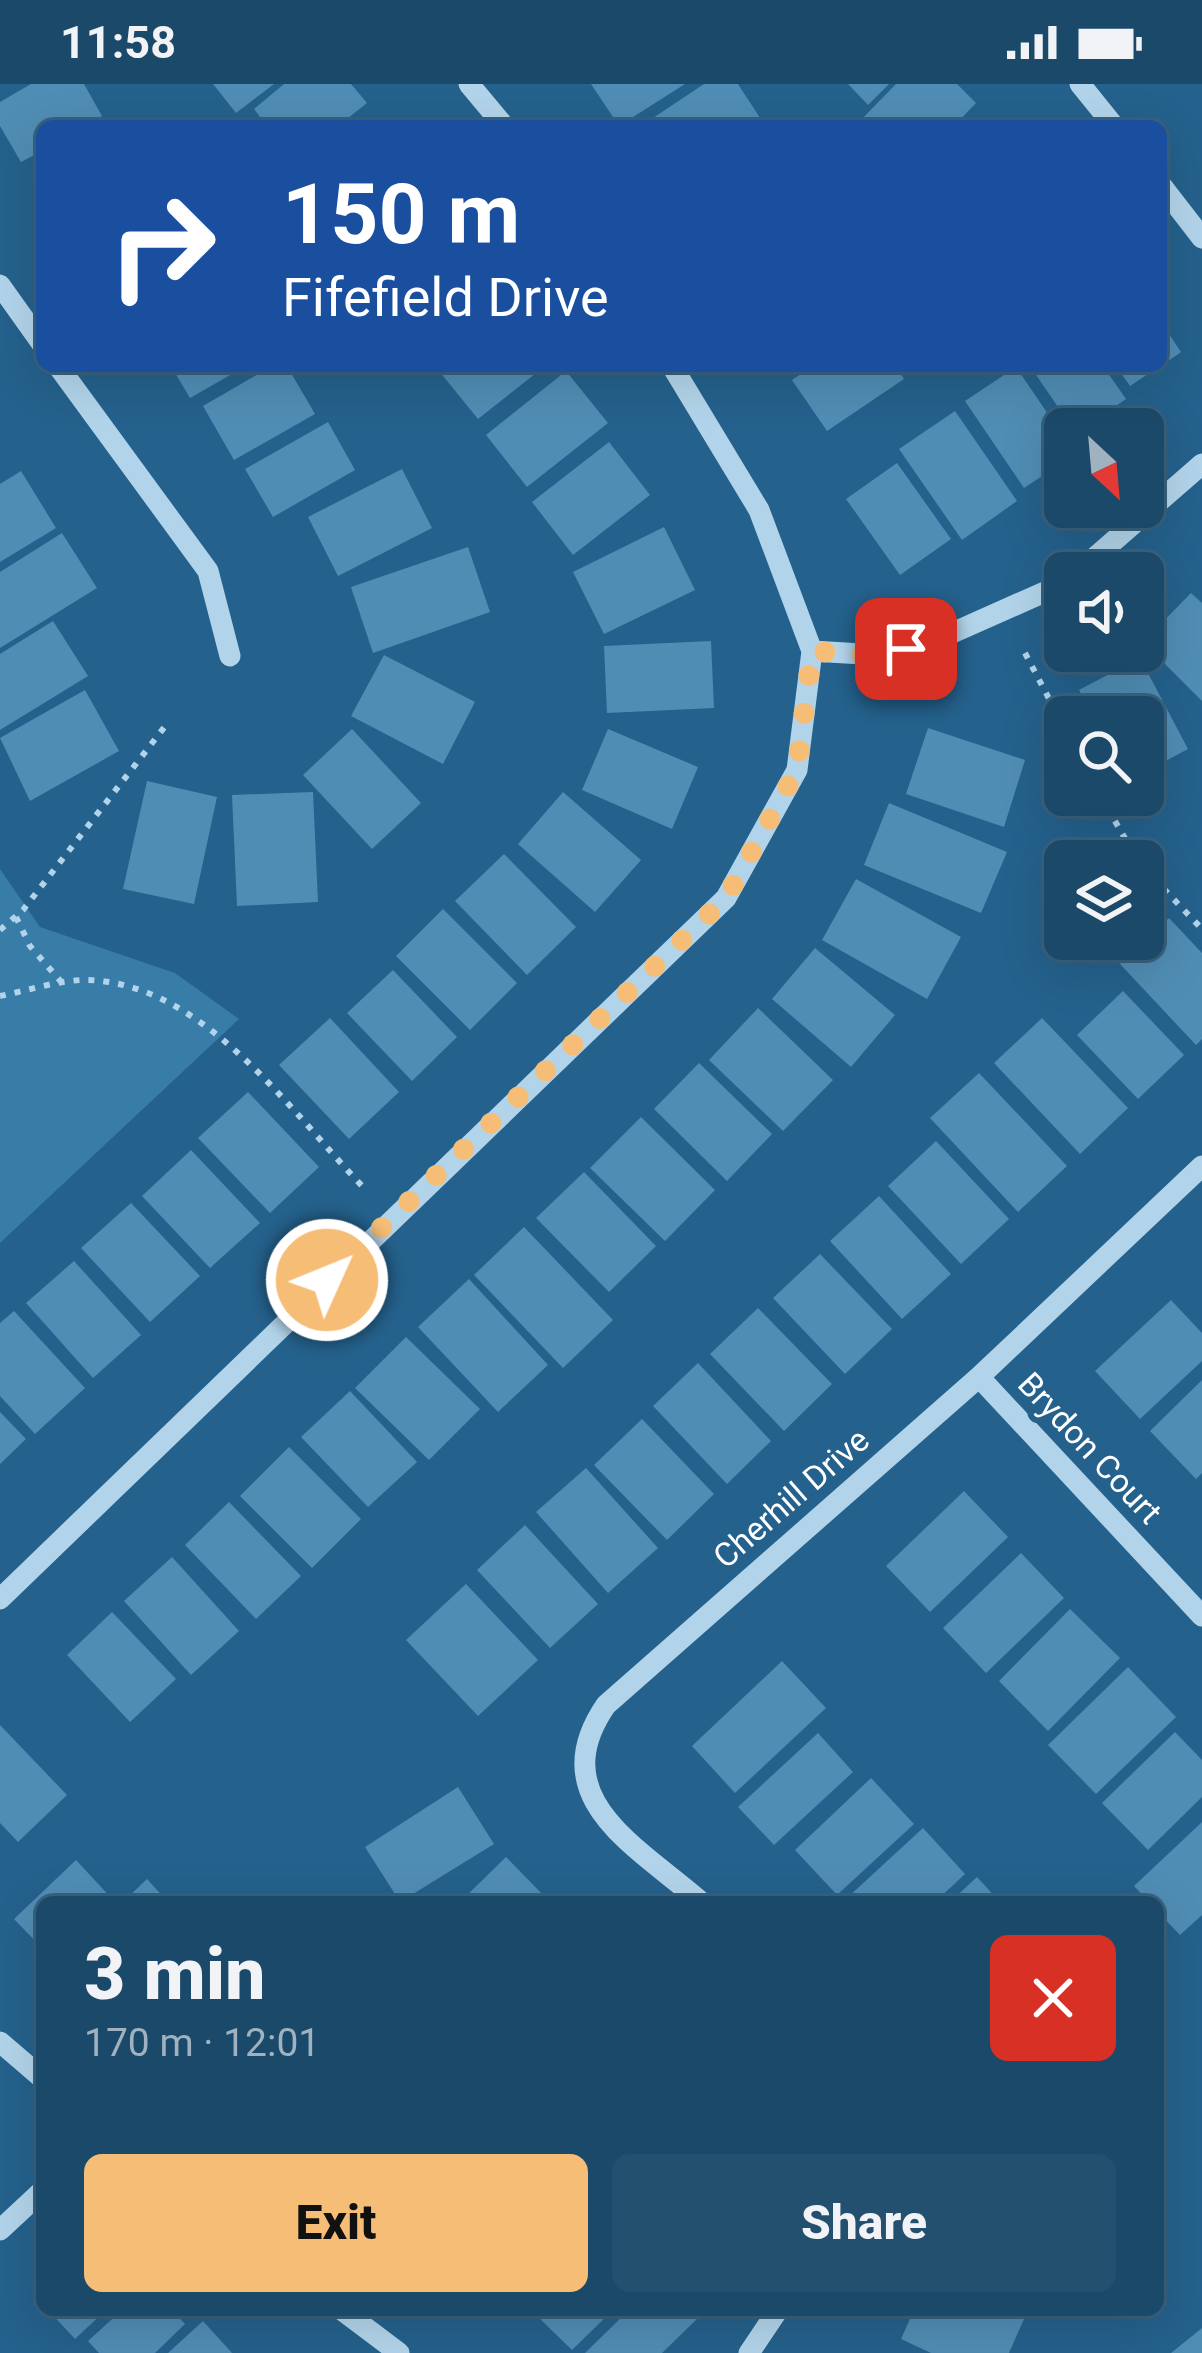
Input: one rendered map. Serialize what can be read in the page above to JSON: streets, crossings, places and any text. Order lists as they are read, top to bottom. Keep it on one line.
{"streets":{"street":["Brydon Court","Cherhill Drive"]},"crossings":[["Brydon Court","Cherhill Drive"]],"north":"bottom right","page":{"status":"11:58","turn":["150 m","Fifefield Drive"],"heading":["3 min","170 m · 12:01"],"buttons":["Exit","Share"]}}
